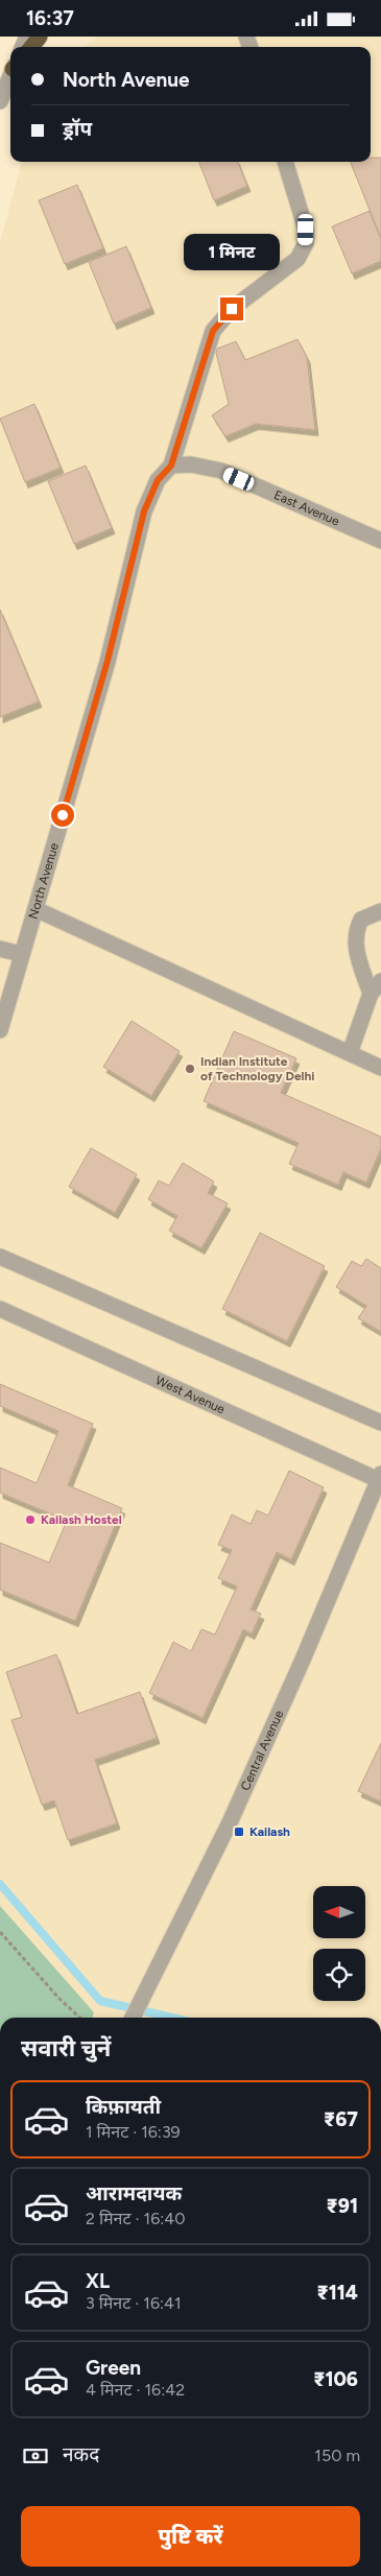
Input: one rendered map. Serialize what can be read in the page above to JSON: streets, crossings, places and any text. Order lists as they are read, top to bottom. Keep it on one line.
{"streets":{"street":["East Avenue","North Avenue","West Avenue","Central Avenue"]},"crossings":[["East Avenue","North Avenue"],["West Avenue","Central Avenue"]],"places":{"other":["Indian Institute of Technology Delhi","Kailash Hostel"],"transit":["Kailash"]},"north":"left","page":{"status":"16:37","banner":["North Avenue","ड्रॉप"],"bubble":"1 मिनट","heading":"सवारी चुनें","list":[{"name":"किफ़ायती","note":"1 मिनट · 16:39","value":"₹67"},{"name":"आरामदायक","note":"2 मिनट · 16:40","value":"₹91"},{"name":"XL","note":"3 मिनट · 16:41","value":"₹114"},{"name":"Green","note":"4 मिनट · 16:42","value":"₹106"}],"pay":["नकद","150 m"],"buttons":"पुष्टि करें"}}
